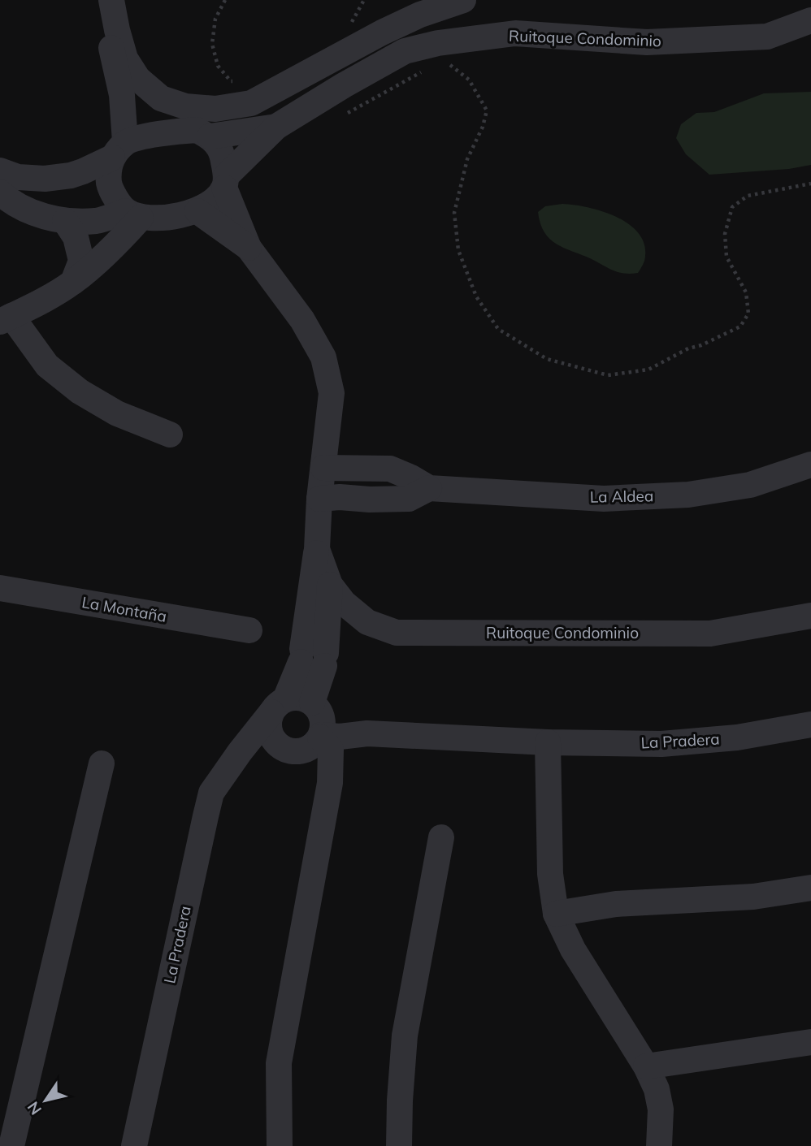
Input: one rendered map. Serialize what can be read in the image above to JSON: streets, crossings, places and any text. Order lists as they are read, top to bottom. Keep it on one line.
{"streets":{"street":["Ruitoque Condominio","La Aldea","La Montaña","La Pradera"]},"crossings":[["Ruitoque Condominio","La Aldea"],["Ruitoque Condominio","La Pradera"]],"north":"bottom left"}
